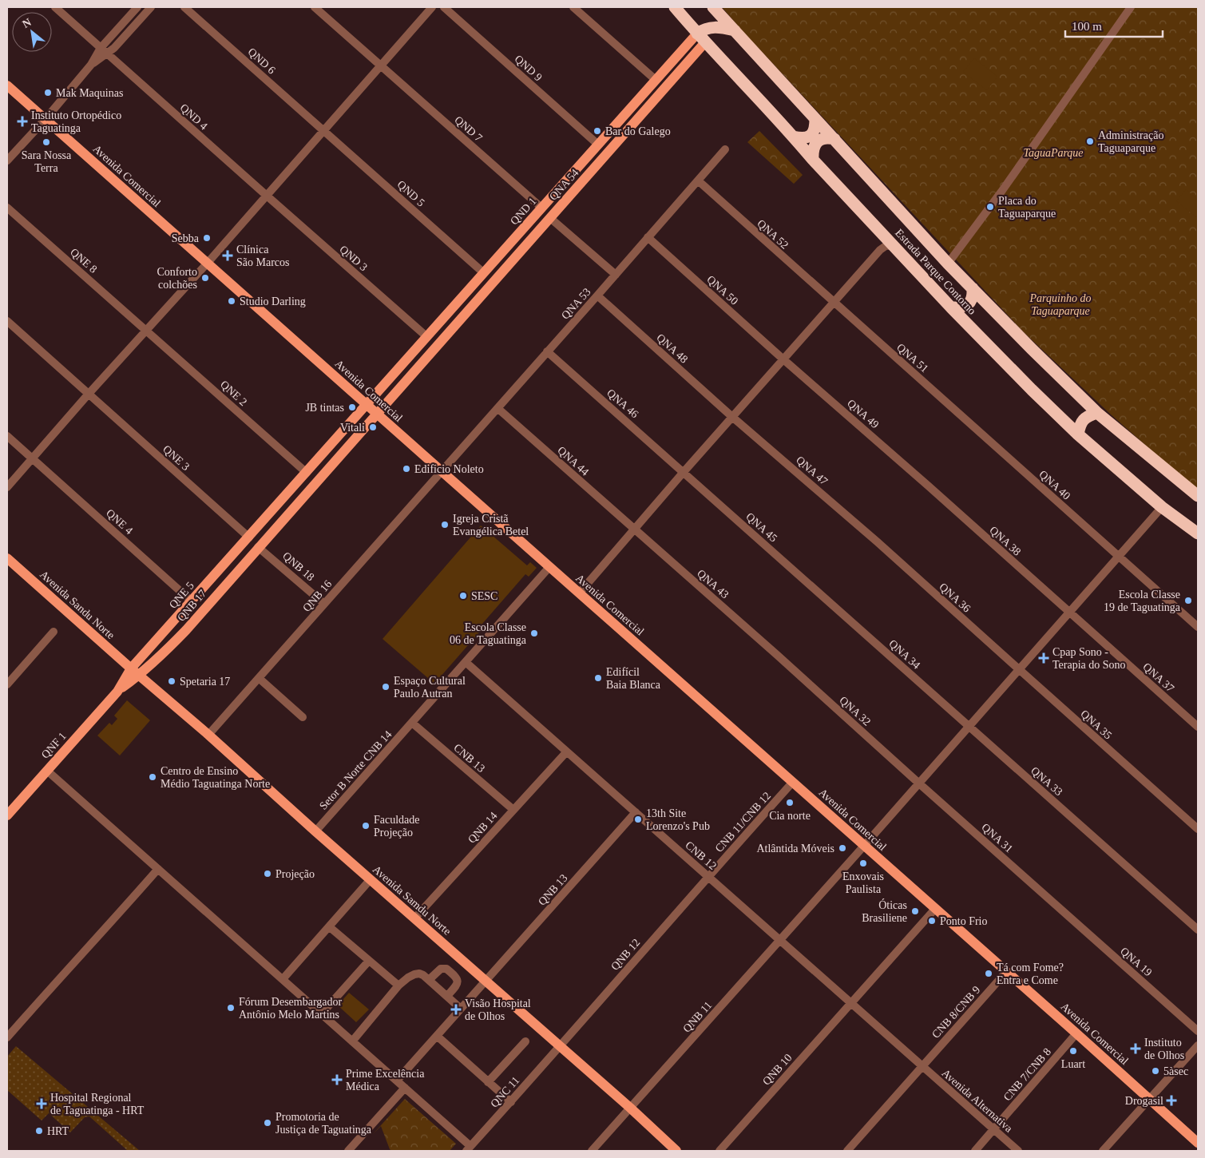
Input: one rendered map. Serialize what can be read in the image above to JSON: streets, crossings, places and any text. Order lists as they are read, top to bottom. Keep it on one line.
{"streets":{"highway":["Estrada Parque Contorno"],"main road":["Avenida Comercial","QNA 54","QND 1","QNE 5","Avenida Sandu Norte","QNB 17","QNF 1","Avenida Samdu Norte"],"street":["QND 6","QND 9","QND 4","QND 7","QND 5","QNA 52","QND 3","QNE 8","QNA 50","QNA 53","QNA 48","QNA 51","QNE 2","QNA 46","QNA 49","QNE 3","QNA 44","QNA 47","QNA 40","QNE 4","QNA 45","QNA 38","QNB 18","QNA 43","QNB 16","QNA 36","QNA 34","QNA 37","QNA 32","QNA 35","CNB 13","Setor B Norte CNB 14","QNA 33","CNB 11/CNB 12","QNB 14","QNA 31","CNB 12","QNB 13","QNB 12","QNA 19","CNB 8/CNB 9","QNB 11","QNB 10","CNB 7/CNB 8","QNC 11","Avenida Alternativa"]},"crossings":[["QND 6","QND 5"],["QND 9","QND 1"],["QND 4","QND 3"],["QND 7","QND 1"],["Avenida Comercial","QNA 54"],["Avenida Comercial","QND 1"],["Avenida Comercial","QNA 53"],["Avenida Comercial","QNB 16"],["Avenida Comercial","Setor B Norte CNB 14"],["Avenida Comercial","CNB 11/CNB 12"],["Avenida Comercial","CNB 8/CNB 9"],["Avenida Comercial","QNB 11"],["Avenida Comercial","QNB 10"],["Avenida Comercial","CNB 7/CNB 8"],["QNA 54","QND 1"],["QNA 54","Estrada Parque Contorno"],["QND 5","QND 1"],["QND 1","QND 3"],["QND 1","Estrada Parque Contorno"],["QND 1","QNE 2"],["QND 1","QNE 5"],["QNA 52","QNA 53"],["QNA 52","QNA 51"],["QNE 8","QNE 2"],["Estrada Parque Contorno","QNB 11"],["QNA 50","QNA 53"],["QNA 50","QNA 49"],["QNA 53","QNA 48"],["QNA 53","QNA 46"],["QNA 53","QNA 44"],["QNA 53","QNB 16"],["QNA 48","QNA 47"],["QNA 51","QNA 40"],["QNE 2","QNE 5"],["QNA 46","QNA 45"],["QNA 49","QNA 38"],["QNE 3","QNE 5"],["QNA 44","QNA 43"],["QNA 47","QNA 36"],["QNA 40","QNB 11"],["QNE 4","QNE 5"],["QNA 45","QNA 34"],["QNA 38","QNA 37"],["QNA 38","QNB 11"],["QNB 18","QNB 16"],["QNB 18","QNB 17"],["QNA 43","QNA 32"],["QNE 5","Avenida Sandu Norte"],["QNE 5","QNF 1"],["QNE 5","Avenida Samdu Norte"],["QNB 16","Avenida Samdu Norte"],["QNA 36","QNA 35"],["QNA 36","QNB 11"],["Avenida Sandu Norte","QNF 1"],["Avenida Sandu Norte","Avenida Samdu Norte"],["QNB 17","QNF 1"],["QNB 17","Avenida Samdu Norte"],["QNA 34","QNA 33"],["QNA 34","QNB 11"],["QNA 37","QNB 11"],["QNA 32","QNA 31"],["QNA 32","QNB 11"],["QNA 35","QNB 11"],["QNF 1","Avenida Samdu Norte"],["CNB 13","Setor B Norte CNB 14"],["CNB 13","QNB 14"],["Setor B Norte CNB 14","CNB 12"],["Setor B Norte CNB 14","Avenida Samdu Norte"],["QNA 33","QNB 11"],["CNB 11/CNB 12","CNB 12"],["CNB 11/CNB 12","QNB 12"],["QNB 14","CNB 12"],["QNB 14","Avenida Samdu Norte"],["QNA 31","QNA 19"],["QNA 31","QNB 11"],["CNB 12","QNB 13"],["CNB 12","QNB 12"],["CNB 12","CNB 8/CNB 9"],["CNB 12","QNB 11"],["CNB 12","QNB 10"],["CNB 12","Avenida Alternativa"],["QNB 13","Avenida Samdu Norte"],["Avenida Samdu Norte","QNB 12"],["Avenida Samdu Norte","QNB 11"],["Avenida Samdu Norte","QNC 11"],["QNB 12","QNC 11"],["CNB 8/CNB 9","Avenida Alternativa"],["CNB 7/CNB 8","Avenida Alternativa"]],"parks":["TaguaParque","Parquinho do Taguaparque"],"places":{"other":["Mak Maquinas","Bar do Galego","Administração Taguaparque","Sara Nossa Terra","Placa do Taguaparque","Sebba","Conforto colchões","Studio Darling","JB tintas","Vitali","Edificio Noleto","Igreja Cristã Evangélica Betel","SESC","Escola Classe 19 de Taguatinga","Escola Classe 06 de Taguatinga","Edifícil Baia Blanca","Spetaria 17","Espaço Cultural Paulo Autran","Centro de Ensino Médio Taguatinga Norte","Cia norte","13th Site Lorenzo's Pub","Faculdade Projeção","Atlântida Móveis","Enxovais Paulista","Projeção","Óticas Brasiliene","Ponto Frio","Tá com Fome? Entra e Come","Fórum Desembargador Antônio Melo Martins","Luart","5àsec","Promotoria de Justiça de Taguatinga","HRT"],"health":["Instituto Ortopédico Taguatinga","Clínica São Marcos","Cpap Sono - Terapia do Sono","Visão Hospital de Olhos","Instituto de Olhos","Prime Excelência Médica","Drogasil","Hospital Regional de Taguatinga - HRT"]},"scale_bar":"100 m","north":"top left"}
